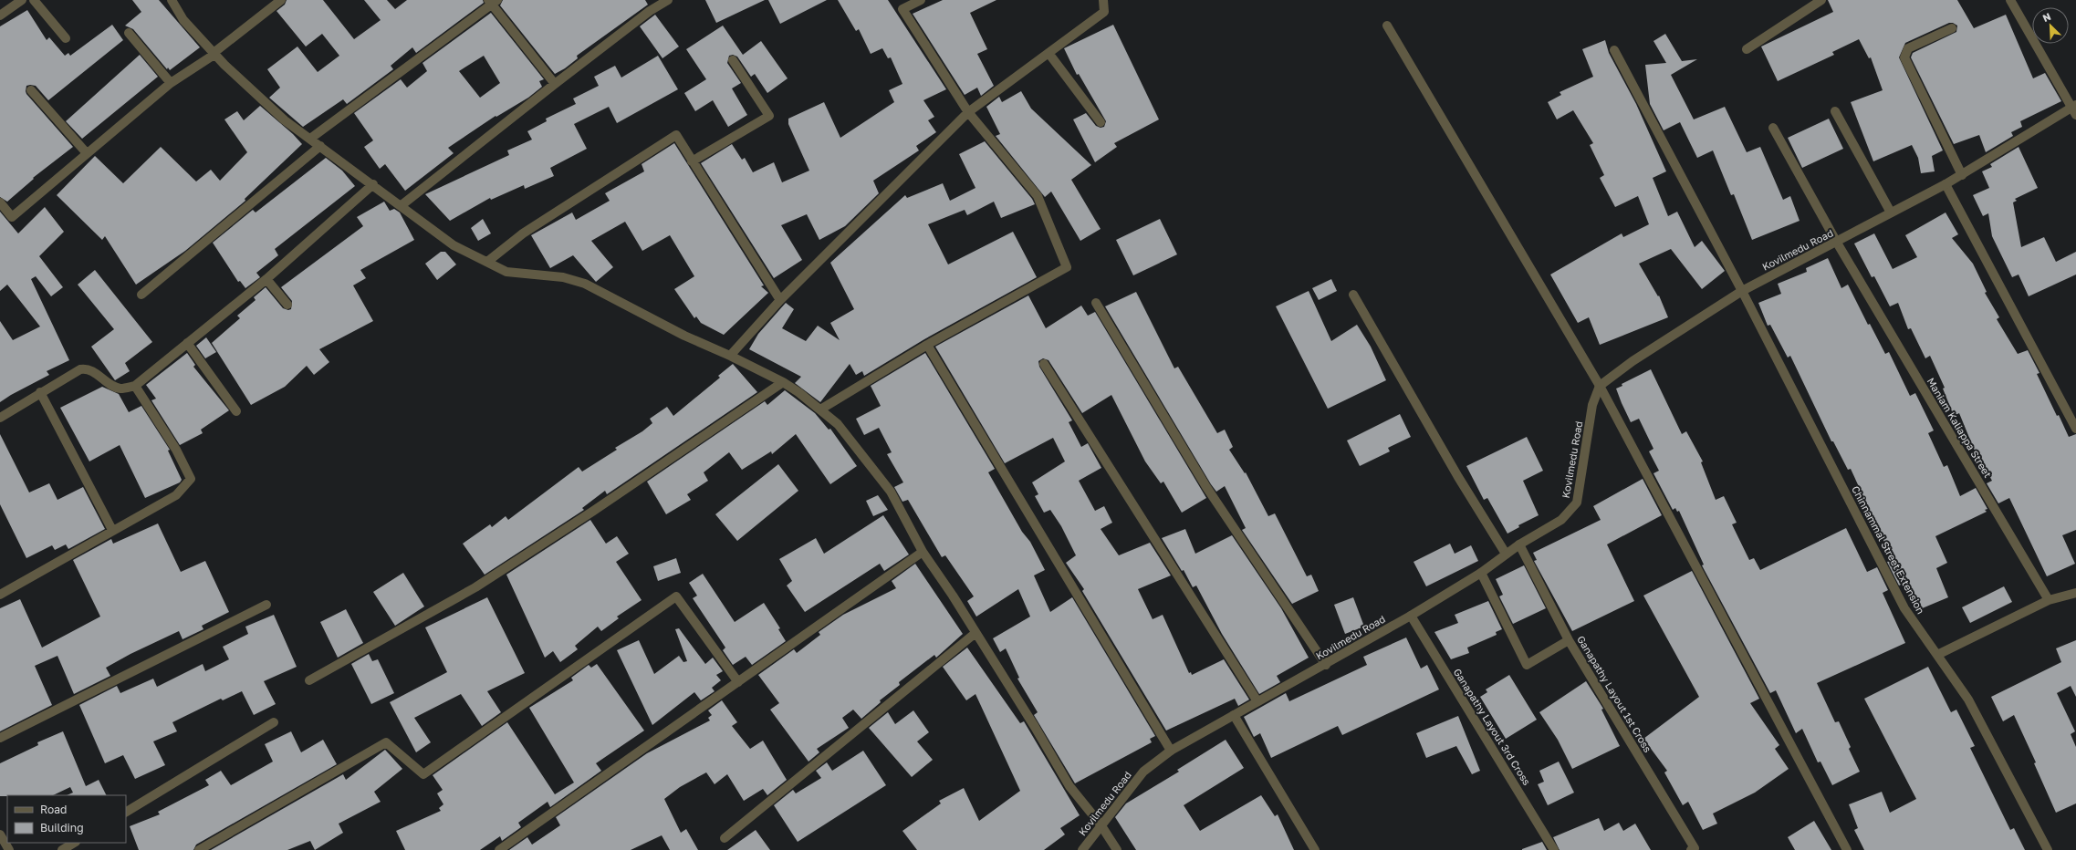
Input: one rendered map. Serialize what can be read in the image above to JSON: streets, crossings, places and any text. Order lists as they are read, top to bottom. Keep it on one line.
{"streets":{"street":["Kovilmedu Road","Maniam Kaliappa Street","Chinnammal Street Extension","Ganapathy Layout 1st Cross","Ganapathy Layout 3rd Cross"]},"crossings":[["Kovilmedu Road","Maniam Kaliappa Street"],["Kovilmedu Road","Chinnammal Street Extension"],["Kovilmedu Road","Ganapathy Layout 1st Cross"],["Kovilmedu Road","Ganapathy Layout 3rd Cross"]],"legend":["Road","Building"],"north":"top left"}
